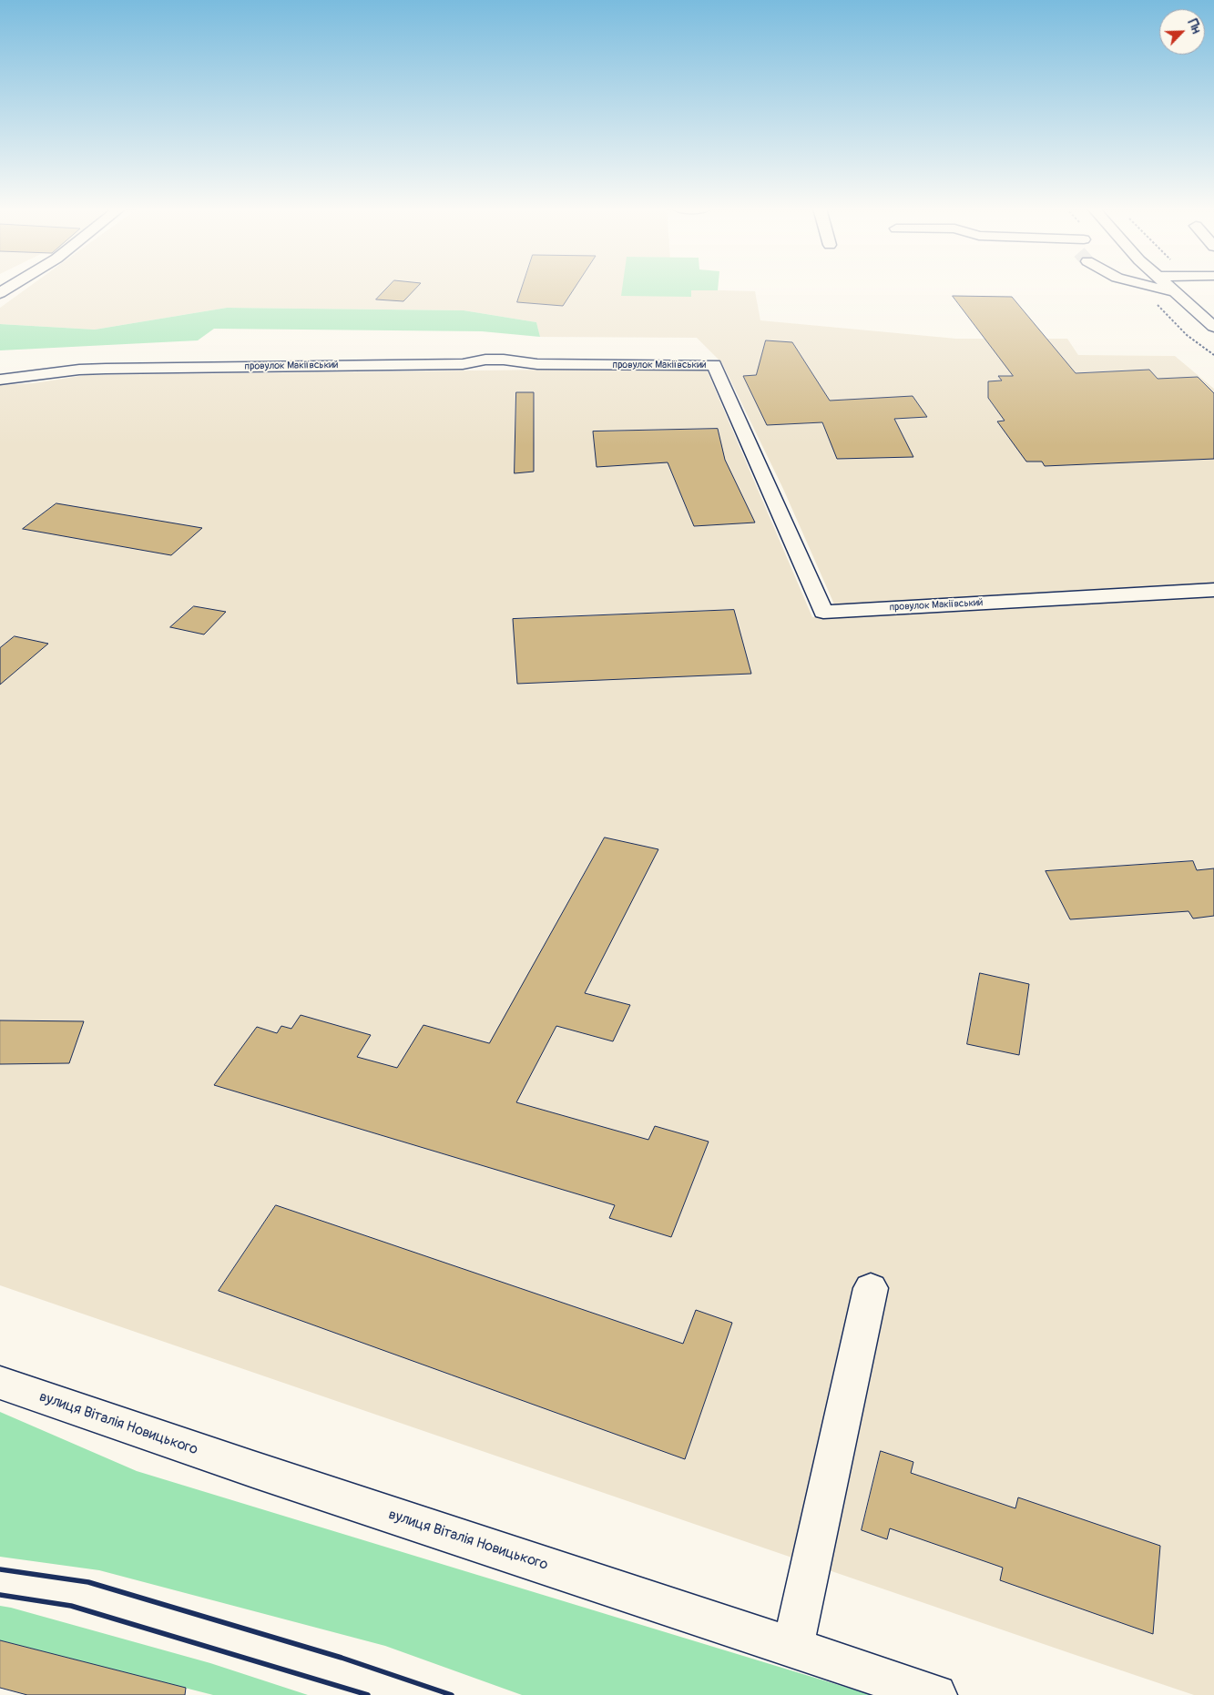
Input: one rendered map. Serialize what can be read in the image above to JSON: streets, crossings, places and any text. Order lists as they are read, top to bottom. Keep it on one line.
{"streets":{"street":["провулок Макіївський","вулиця Віталія Новицького"]},"north":"top right"}
